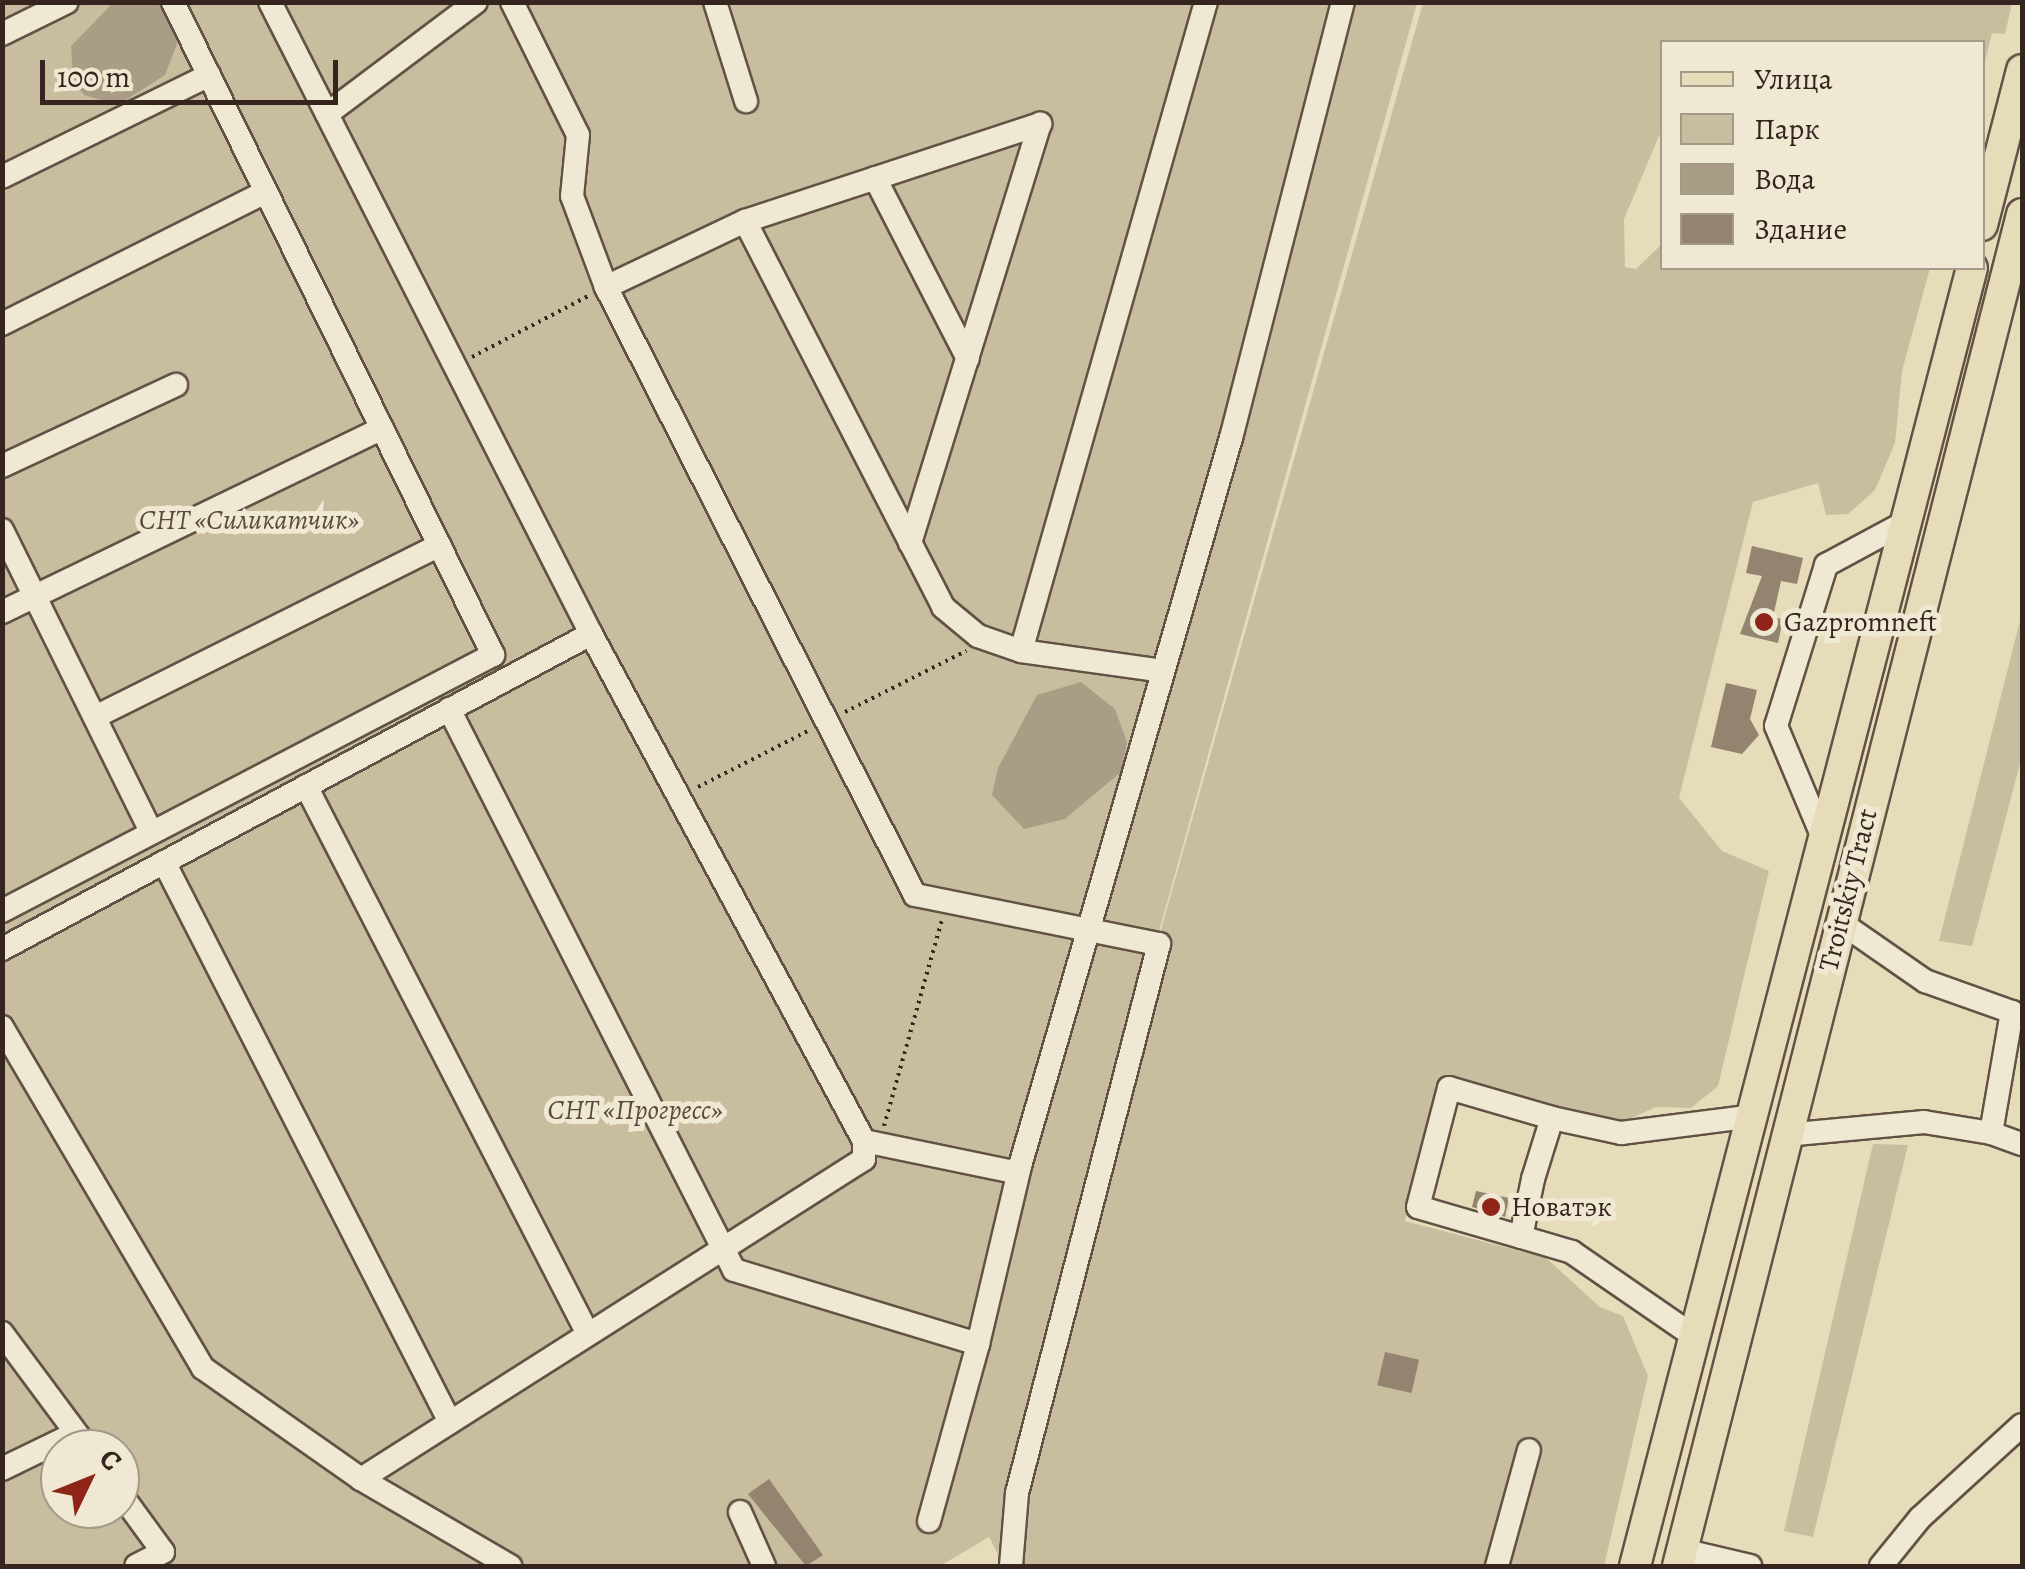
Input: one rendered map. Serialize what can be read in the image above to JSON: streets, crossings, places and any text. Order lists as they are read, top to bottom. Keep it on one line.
{"streets":{"main road":["Troitskiy Tract"]},"parks":["СНТ «Силикатчик»","СНТ «Прогресс»"],"places":["Gazpromneft","Новатэк"],"legend":["Улица","Парк","Вода","Здание"],"scale_bar":"100 m","north":"top right"}
